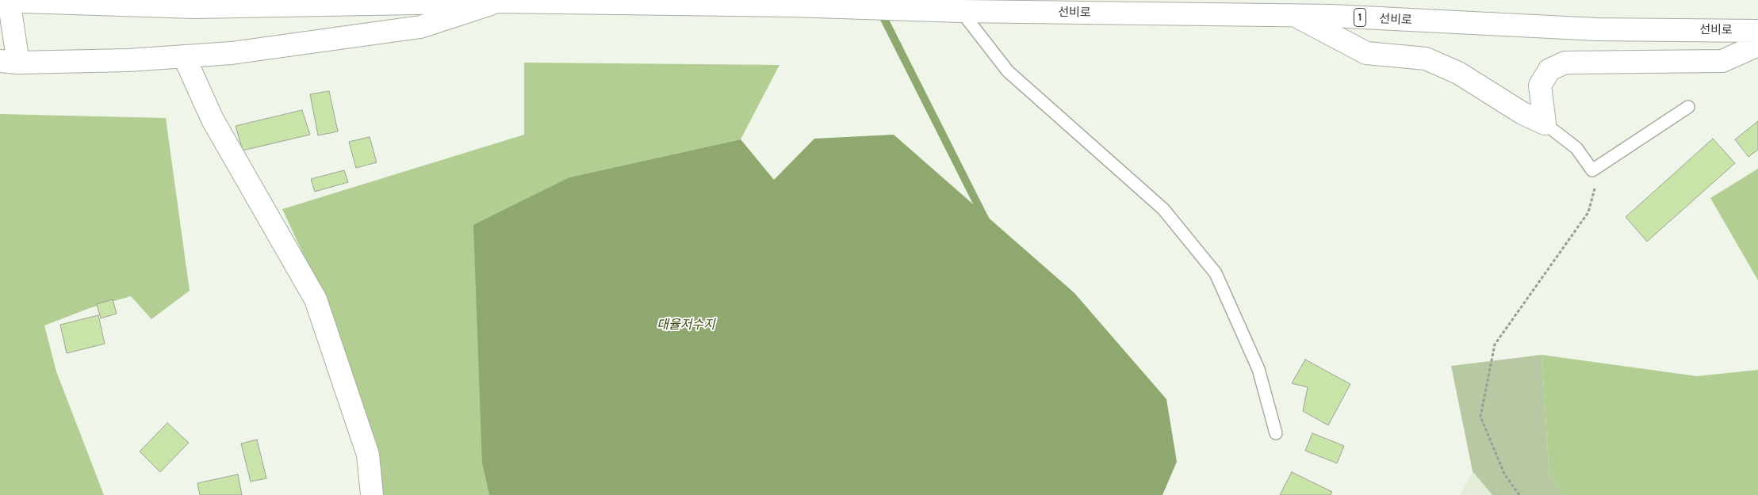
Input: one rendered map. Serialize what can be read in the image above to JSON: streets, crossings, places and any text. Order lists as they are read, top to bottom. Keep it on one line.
{"streets":{"main road":["선비로","1"]},"crossings":[["선비로","1"]],"water":["대율저수지"]}
